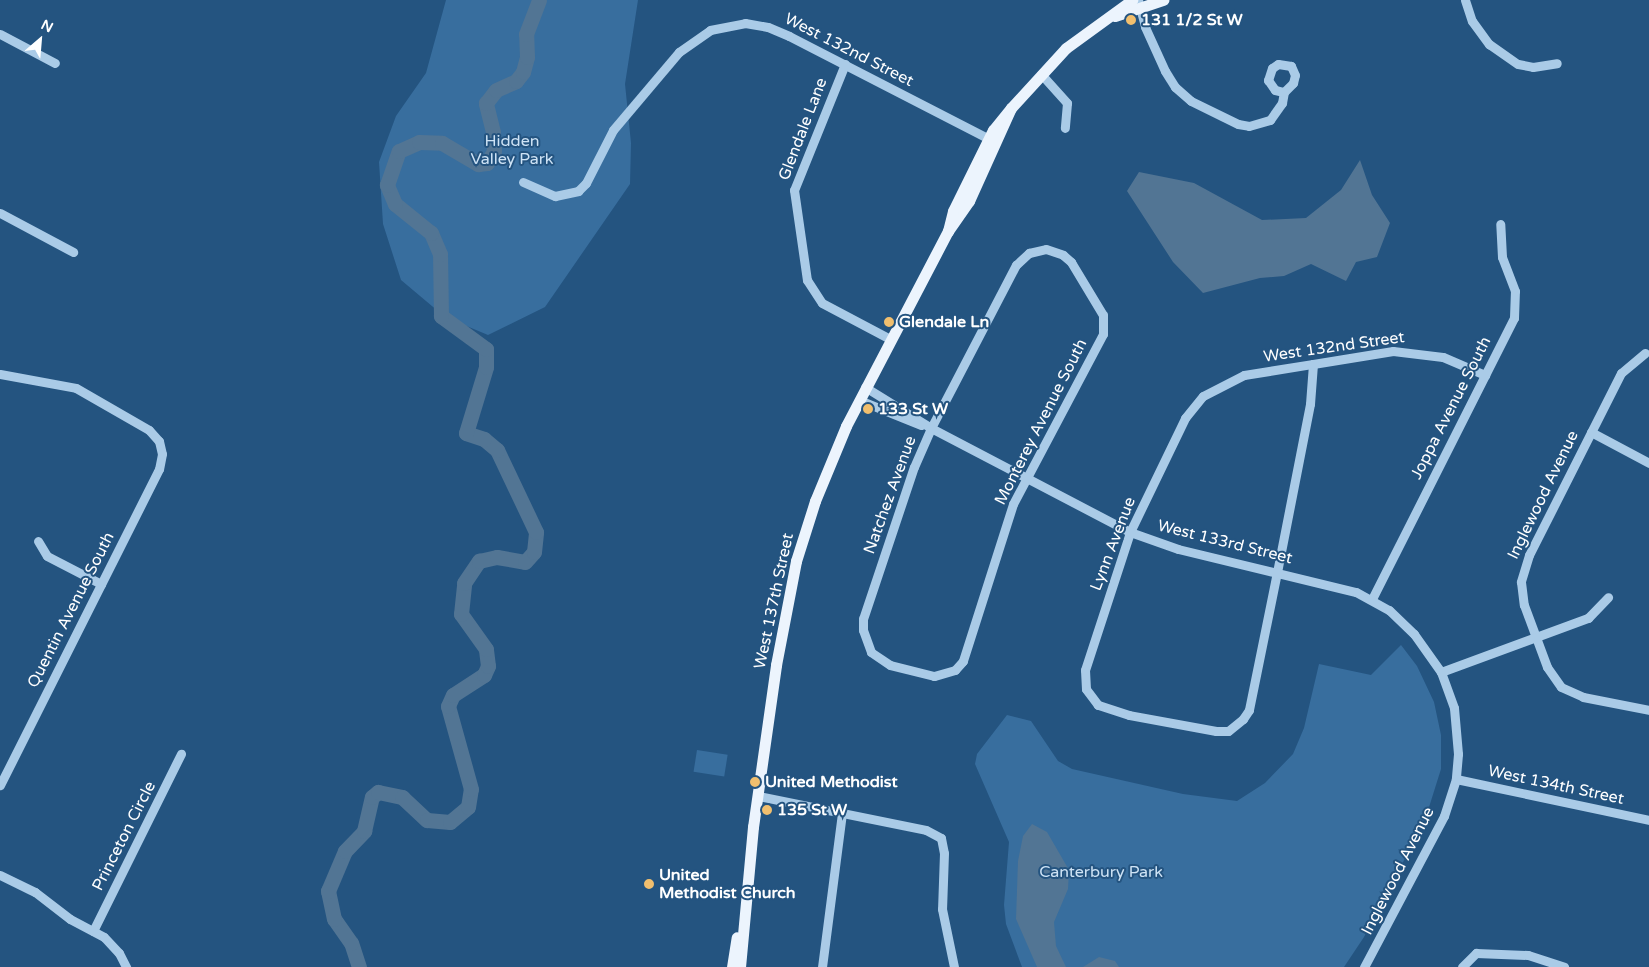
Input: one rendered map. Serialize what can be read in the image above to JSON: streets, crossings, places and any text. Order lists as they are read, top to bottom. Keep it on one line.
{"streets":{"main road":["West 137th Street"],"street":["West 132nd Street","Glendale Lane","Joppa Avenue South","Monterey Avenue South","Natchez Avenue","Inglewood Avenue","West 133rd Street","Lynn Avenue","Quentin Avenue South","West 134th Street","Princeton Circle"]},"crossings":[["West 132nd Street","Glendale Lane"],["West 132nd Street","Joppa Avenue South"],["West 132nd Street","Lynn Avenue"],["West 132nd Street","West 137th Street"],["Glendale Lane","West 137th Street"],["Joppa Avenue South","West 133rd Street"],["Monterey Avenue South","Natchez Avenue"],["Monterey Avenue South","West 133rd Street"],["Natchez Avenue","West 133rd Street"],["Inglewood Avenue","West 133rd Street"],["Inglewood Avenue","West 134th Street"],["West 133rd Street","Lynn Avenue"],["West 133rd Street","West 137th Street"]],"parks":["Hidden Valley Park","Canterbury Park"],"places":["131 1/2 St W","Glendale Ln","133 St W","United Methodist","135 St W","United Methodist Church"],"north":"top right"}
